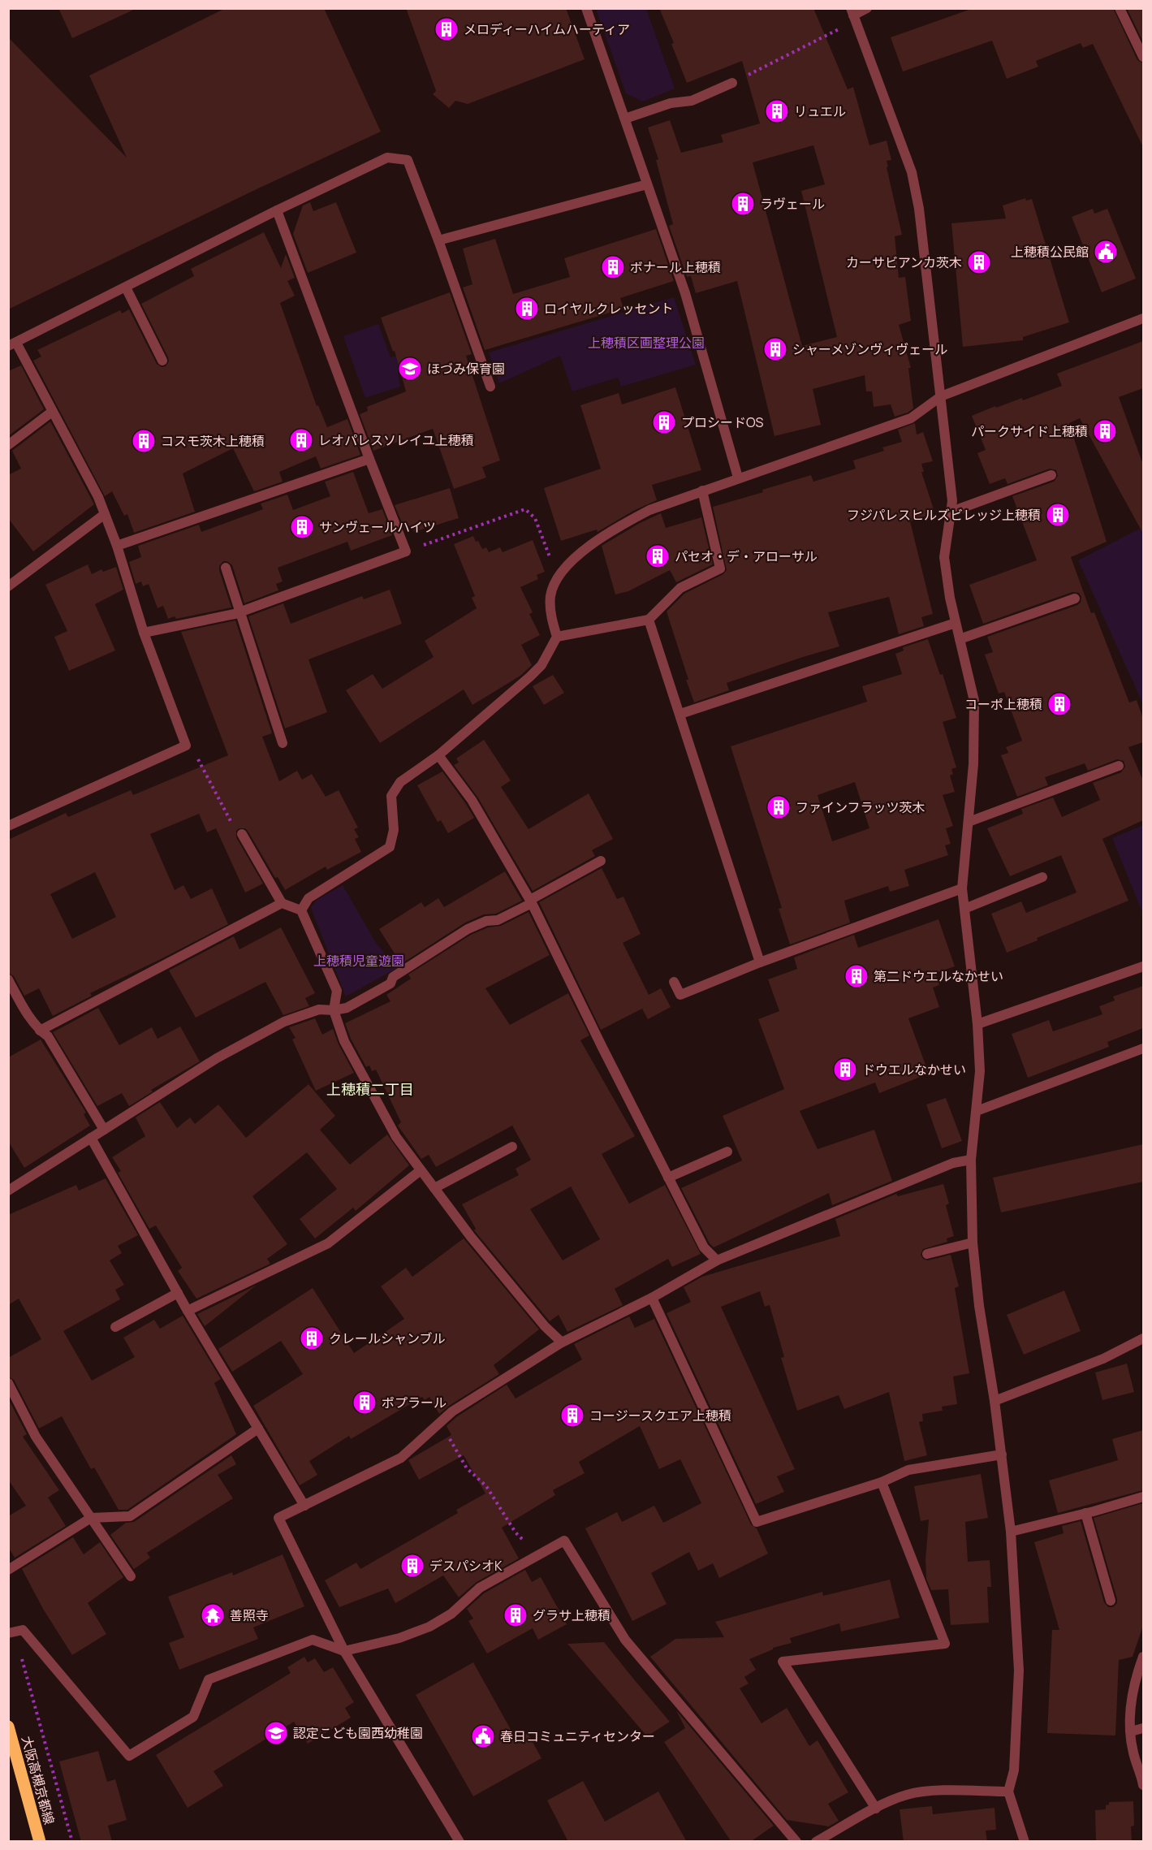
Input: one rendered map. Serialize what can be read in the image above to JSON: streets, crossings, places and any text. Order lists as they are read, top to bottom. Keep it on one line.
{"streets":{"main road":["大阪高槻京都線"]},"districts":["上穂積二丁目"],"parks":["上穂積区画整理公園","上穂積児童遊園"],"places":{"building":["メロディーハイムハーティア","リュエル","ラヴェール","カーサビアンカ茨木","ボナール上穂積","ロイヤルクレッセント","シャーメゾンヴィヴェール","プロシードOS","パークサイド上穂積","レオパレスソレイユ上穂積","コスモ茨木上穂積","フジパレスヒルズビレッジ上穂積","サンヴェールハイツ","パセオ・デ・アローサル","コーポ上穂積","ファインフラッツ茨木","第二ドウエルなかせい","ドウエルなかせい","クレールシャンブル","ポプラール","コージースクエア上穂積","デスパシオK","グラサ上穂積"],"public building":["上穂積公民館","春日コミュニティセンター"],"school or university":["ほづみ保育園","認定こども園西幼稚園"],"temple":["善照寺"]}}
